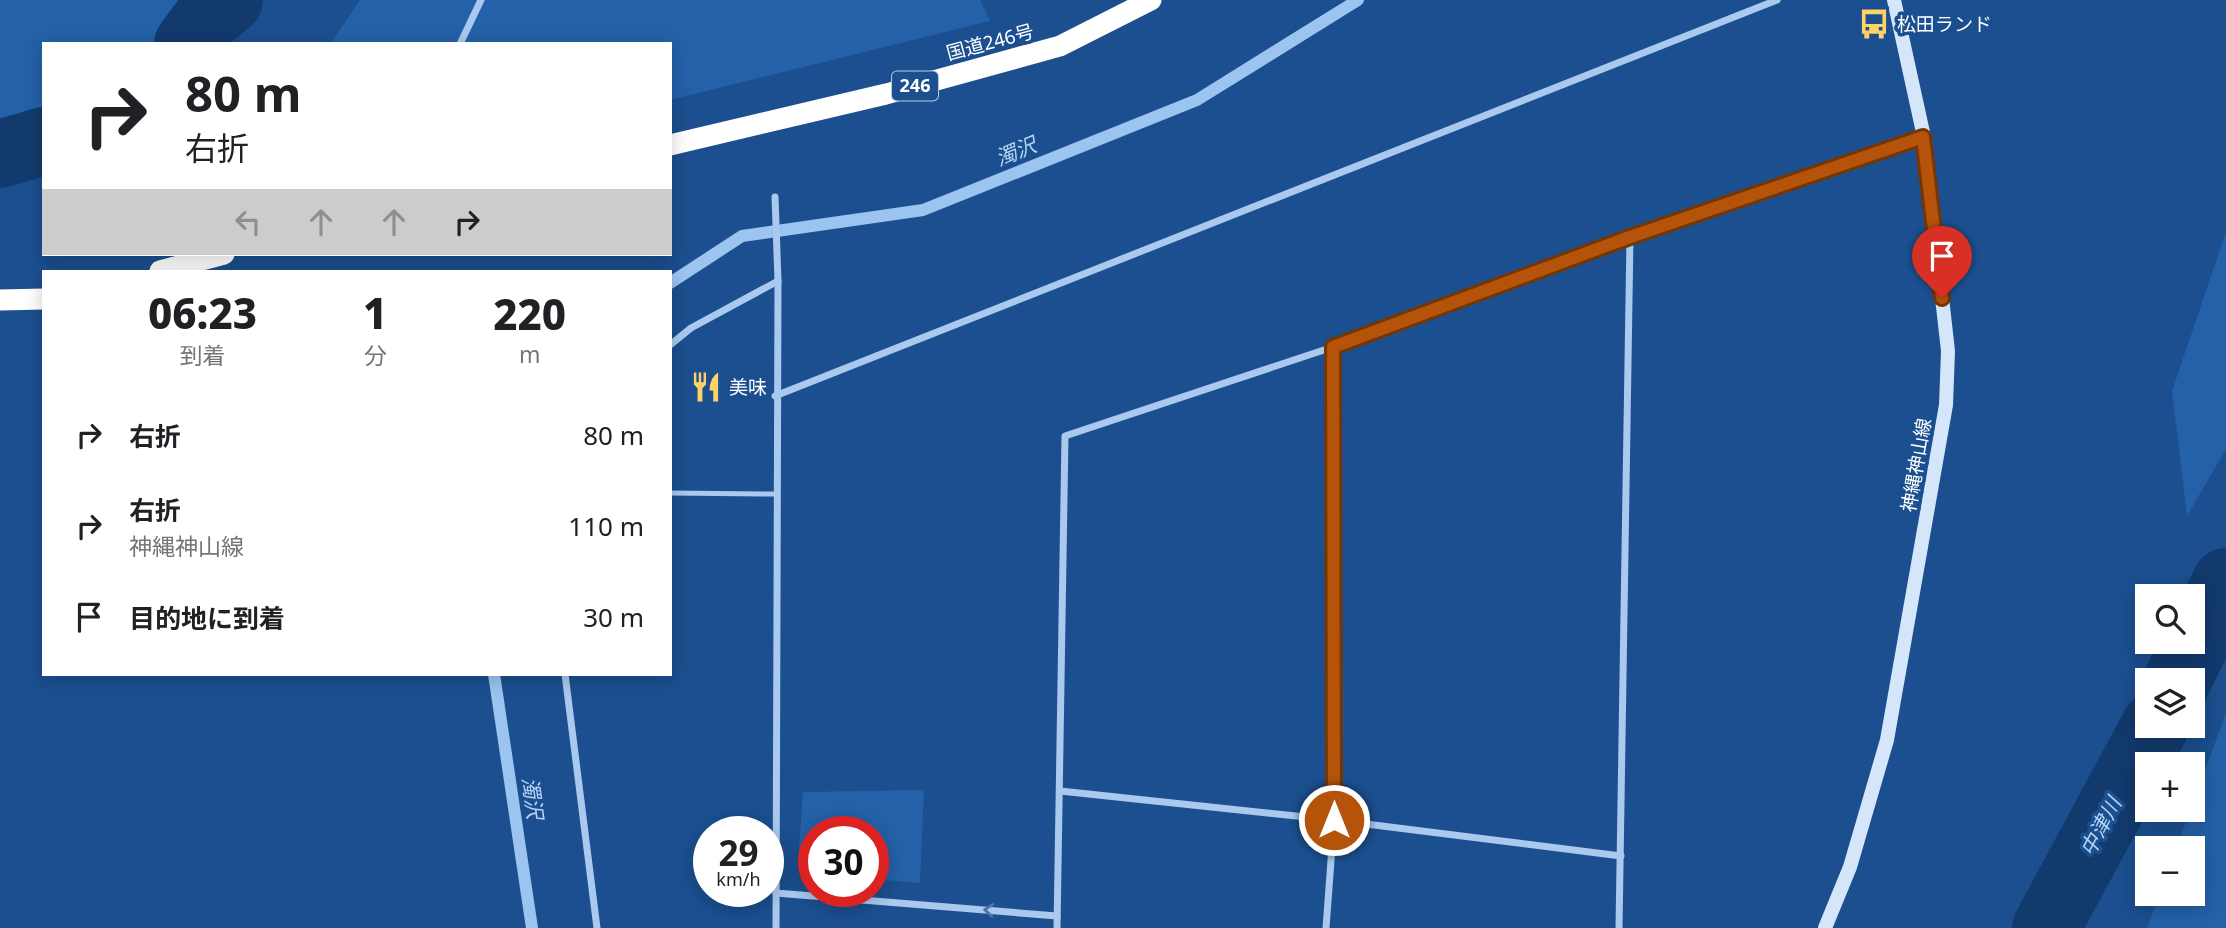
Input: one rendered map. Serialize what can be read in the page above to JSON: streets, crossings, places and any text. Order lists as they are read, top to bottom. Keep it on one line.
{"streets":{"highway":["国道246号","246"],"main road":["神縄神山線"]},"water":["濁沢","中津川"],"places":{"bus stop":["松田ランド"],"restaurant":["美味"]},"page":{"turn":["80 m","右折"],"eta":["06:23","到着","1","分","220","m"],"list":[{"name":"右折","value":"80 m"},{"name":"右折","note":"神縄神山線","value":"110 m"},{"name":"目的地に到着","value":"30 m"}],"map_buttons":["+","−"],"speed":"29 km/h","limit":"30"}}
